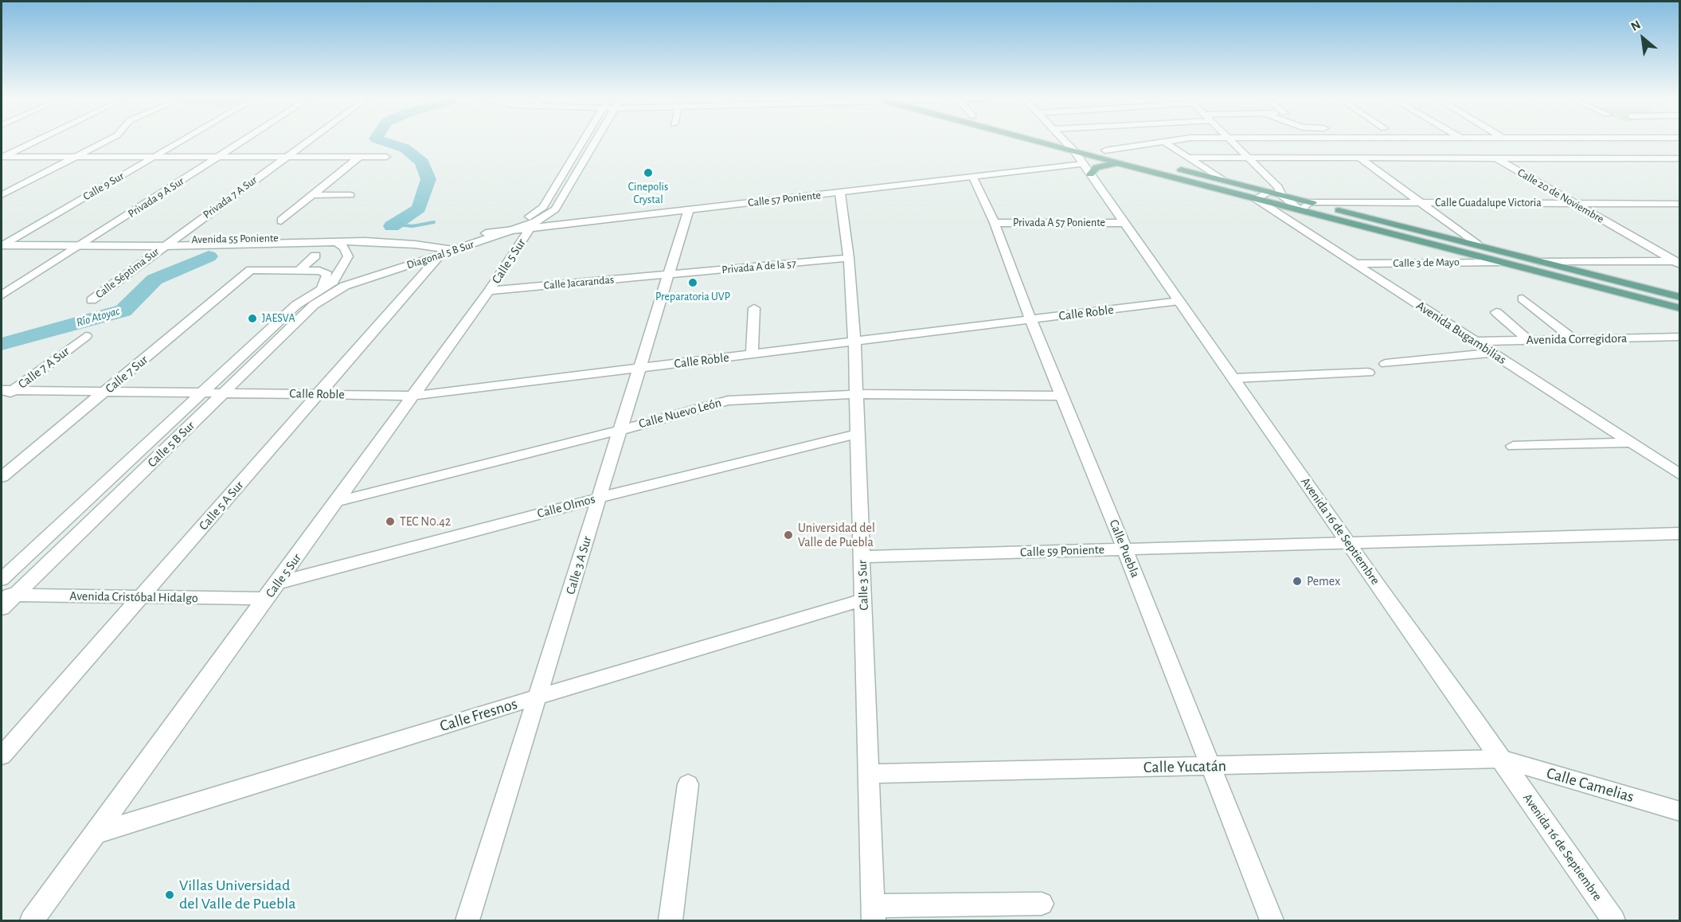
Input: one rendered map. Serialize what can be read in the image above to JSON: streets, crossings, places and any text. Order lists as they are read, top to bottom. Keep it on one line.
{"streets":{"street":["Calle 9 Sur","Calle 20 de Noviembre","Privada 9 A Sur","Privada 7 A Sur","Calle 57 Poniente","Calle Guadalupe Victoria","Privada A 57 Poniente","Avenida 55 Poniente","Diagonal 5 B Sur","Calle 5 Sur","Calle 3 de Mayo","Privada A de la 57","Calle Séptima Sur","Calle Jacarandas","Calle Roble","Avenida Bugambilias","Avenida Corregidora","Calle 7 A Sur","Calle 7 Sur","Calle Nuevo León","Calle 5 B Sur","Calle 5 A Sur","Calle Olmos","Avenida 16 de Septiembre","Calle Puebla","Calle 59 Poniente","Calle 3 A Sur","Calle 3 Sur","Avenida Cristóbal Hidalgo","Calle Fresnos","Calle Yucatán","Calle Camelias"]},"crossings":[["Calle 9 Sur","Avenida 55 Poniente"],["Calle 20 de Noviembre","Calle Guadalupe Victoria"],["Privada 9 A Sur","Avenida 55 Poniente"],["Privada 7 A Sur","Avenida 55 Poniente"],["Privada 7 A Sur","Calle Séptima Sur"],["Calle 57 Poniente","Diagonal 5 B Sur"],["Calle 57 Poniente","Calle 5 Sur"],["Calle 57 Poniente","Avenida 16 de Septiembre"],["Calle 57 Poniente","Calle Puebla"],["Calle 57 Poniente","Calle 3 A Sur"],["Calle 57 Poniente","Calle 3 Sur"],["Privada A 57 Poniente","Avenida 16 de Septiembre"],["Privada A 57 Poniente","Calle Puebla"],["Avenida 55 Poniente","Diagonal 5 B Sur"],["Avenida 55 Poniente","Calle Séptima Sur"],["Avenida 55 Poniente","Calle 5 A Sur"],["Diagonal 5 B Sur","Calle 5 Sur"],["Diagonal 5 B Sur","Calle 5 B Sur"],["Diagonal 5 B Sur","Calle 5 A Sur"],["Calle 5 Sur","Calle Jacarandas"],["Calle 5 Sur","Calle Roble"],["Calle 5 Sur","Calle Nuevo León"],["Calle 5 Sur","Calle Olmos"],["Calle 5 Sur","Avenida Cristóbal Hidalgo"],["Calle 5 Sur","Calle Fresnos"],["Calle 3 de Mayo","Avenida Bugambilias"],["Privada A de la 57","Calle Jacarandas"],["Privada A de la 57","Calle 3 A Sur"],["Privada A de la 57","Calle 3 Sur"],["Calle Jacarandas","Calle 3 A Sur"],["Calle Roble","Calle 7 A Sur"],["Calle Roble","Calle 7 Sur"],["Calle Roble","Calle 5 B Sur"],["Calle Roble","Calle 5 A Sur"],["Calle Roble","Avenida 16 de Septiembre"],["Calle Roble","Calle Puebla"],["Calle Roble","Calle 3 A Sur"],["Calle Roble","Calle 3 Sur"],["Avenida Bugambilias","Avenida Corregidora"],["Calle Nuevo León","Calle Puebla"],["Calle Nuevo León","Calle 3 A Sur"],["Calle Nuevo León","Calle 3 Sur"],["Calle 5 B Sur","Avenida Cristóbal Hidalgo"],["Calle 5 A Sur","Avenida Cristóbal Hidalgo"],["Calle Olmos","Calle 3 A Sur"],["Calle Olmos","Calle 3 Sur"],["Avenida 16 de Septiembre","Calle 59 Poniente"],["Avenida 16 de Septiembre","Calle Yucatán"],["Avenida 16 de Septiembre","Calle Camelias"],["Calle Puebla","Calle 59 Poniente"],["Calle Puebla","Calle Yucatán"],["Calle 59 Poniente","Calle 3 Sur"],["Calle 3 A Sur","Calle Fresnos"],["Calle 3 Sur","Calle Fresnos"],["Calle 3 Sur","Calle Yucatán"],["Calle Yucatán","Calle Camelias"]],"water":["Río Atoyac"],"places":["Cinepolis Crystal","Preparatoria UVP","JAESVA","TEC N0.42","Universidad del Valle de Puebla","Pemex","Villas Universidad del Valle de Puebla"],"north":"top left"}
